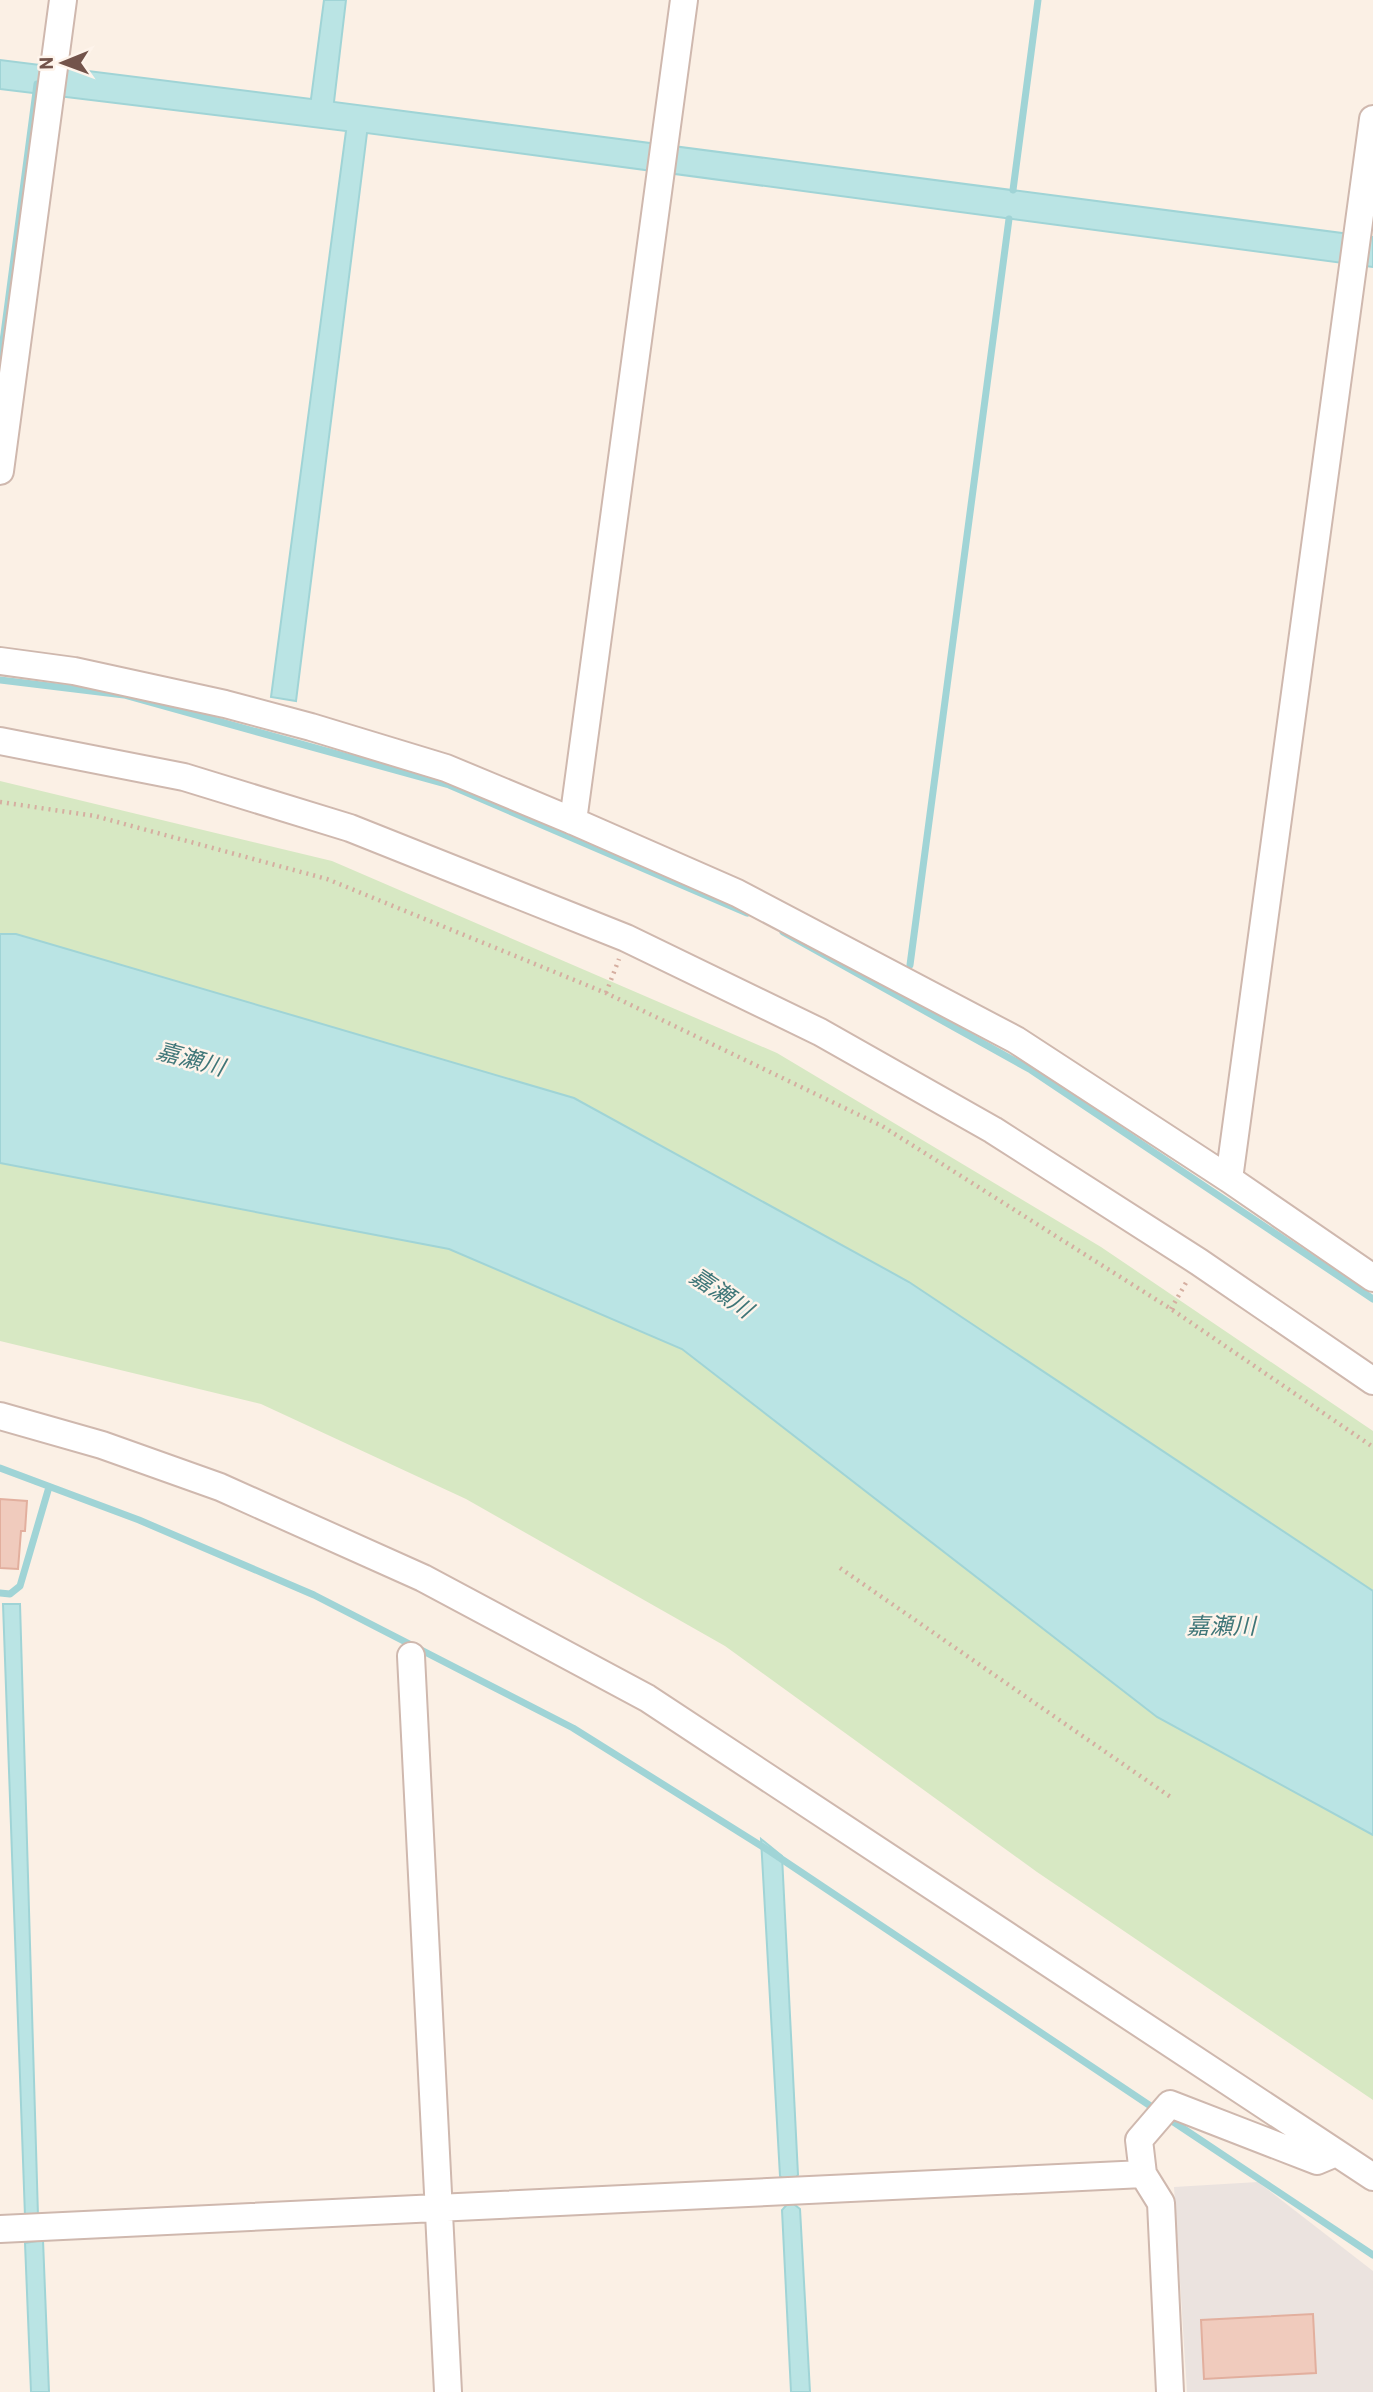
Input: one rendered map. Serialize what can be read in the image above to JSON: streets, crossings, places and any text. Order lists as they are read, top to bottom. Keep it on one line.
{"water":["嘉瀬川"],"north":"left"}
